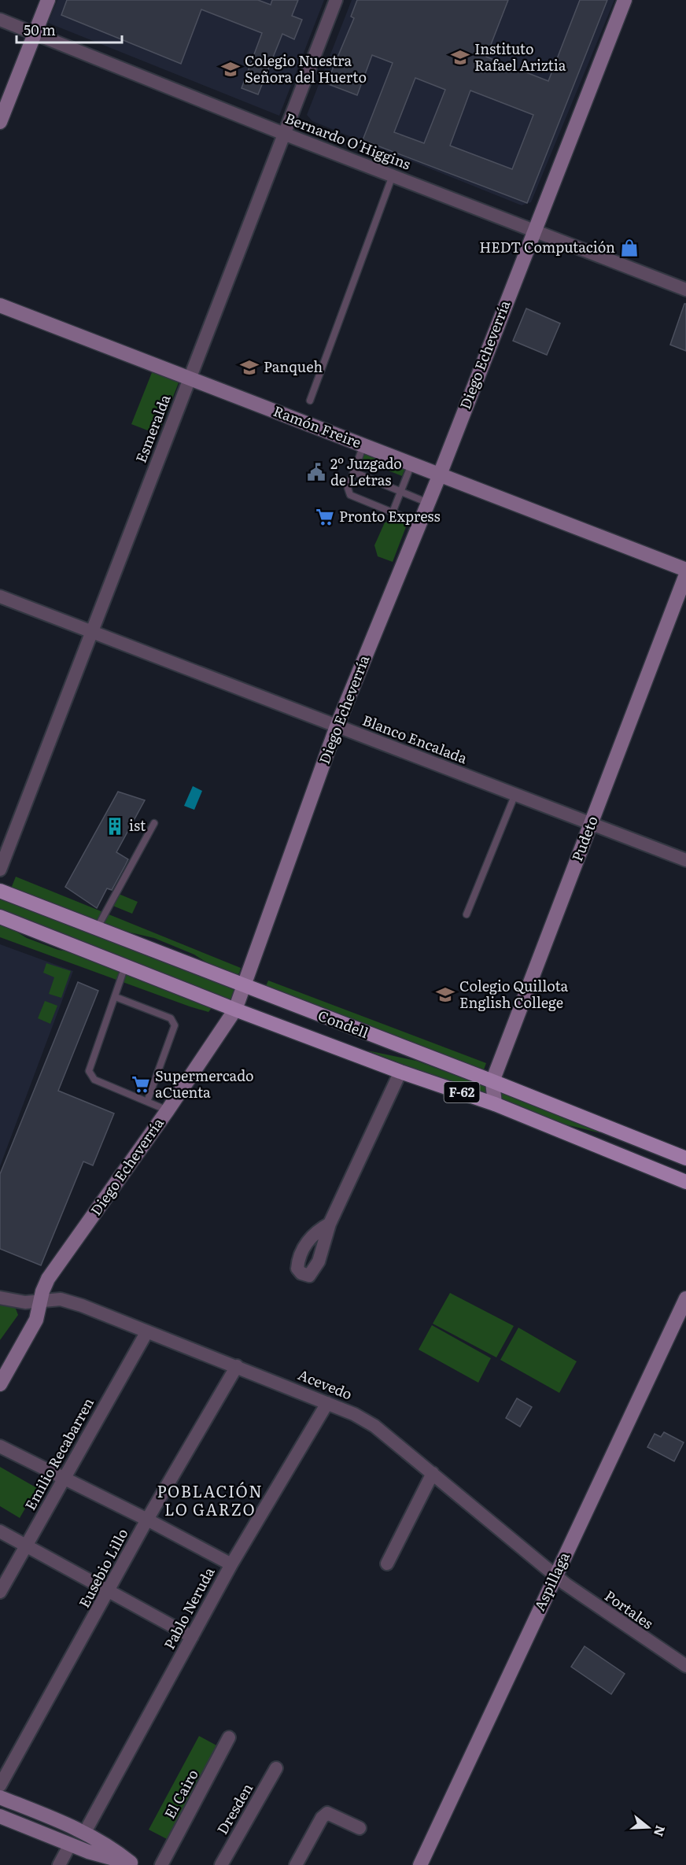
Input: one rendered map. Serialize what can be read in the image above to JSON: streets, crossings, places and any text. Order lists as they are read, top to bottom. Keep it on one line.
{"streets":{"main road":["Condell","F-62"],"street":["Bernardo O'Higgins","Diego Echeverría","Ramón Freire","Esmeralda","Blanco Encalada","Pudeto","Acevedo","Emilio Recabarren","Eusebio Lillo","Aspillaga","Pablo Neruda","Portales","El Cairo","Dresden"]},"crossings":[["Bernardo O'Higgins","Diego Echeverría"],["Bernardo O'Higgins","Esmeralda"],["Diego Echeverría","Ramón Freire"],["Diego Echeverría","Blanco Encalada"],["Diego Echeverría","Condell"],["Diego Echeverría","Acevedo"],["Ramón Freire","Esmeralda"],["Esmeralda","Blanco Encalada"],["Blanco Encalada","Pudeto"],["Pudeto","Condell"],["Acevedo","Emilio Recabarren"],["Acevedo","Eusebio Lillo"],["Acevedo","Aspillaga"],["Acevedo","Pablo Neruda"],["Acevedo","Portales"],["Aspillaga","Portales"]],"districts":["POBLACIÓN LO GARZO"],"places":{"school or university":["Instituto Rafael Ariztia","Colegio Nuestra Señora del Huerto","Panqueh","Colegio Quillota English College"],"shop":["HEDT Computación"],"public building":["2º Juzgado de Letras"],"supermarket":["Pronto Express","Supermercado aCuenta"],"building":["ist"]},"scale_bar":"50 m","north":"right"}
